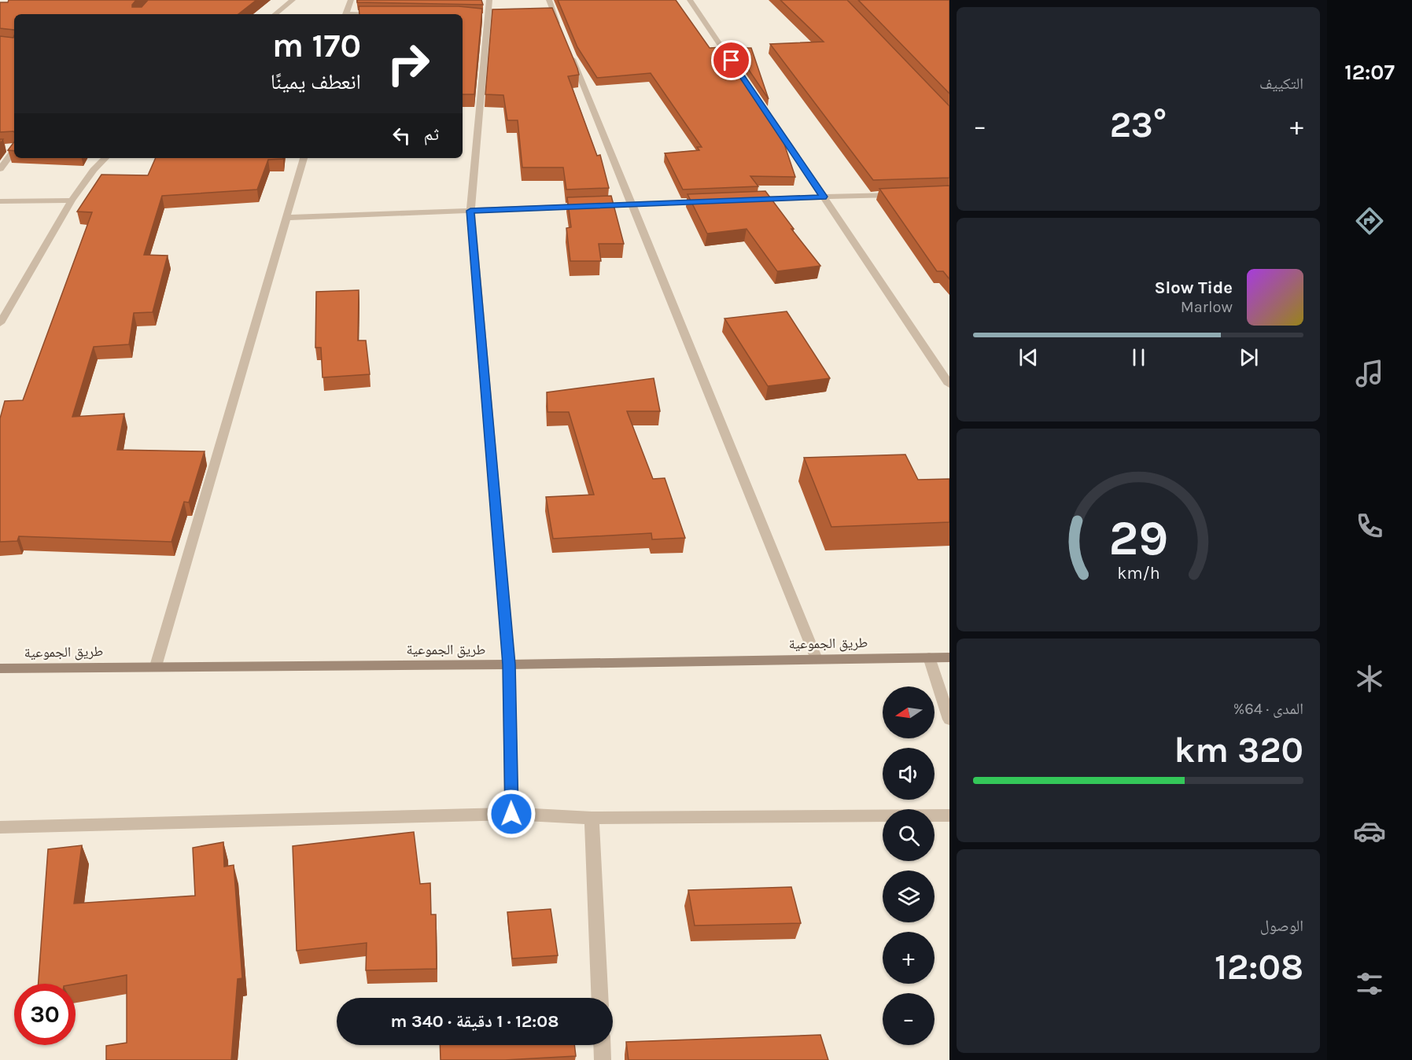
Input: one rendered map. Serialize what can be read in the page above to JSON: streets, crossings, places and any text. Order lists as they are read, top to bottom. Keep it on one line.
{"streets":{"main road":["طريق الجموعية"]},"north":"left","page":{"tabs":"12:07","tile":["التكييف",["المدى · 64%","320 km"],["الوصول","12:08"]],"turn":["170 m","انعطف يمينًا"],"heat":["−","23°","+"],"then":"ثم","song":["Slow Tide","Marlow"],"map_buttons":["+","−"],"limit":"30","trip":"12:08 · 1 دقيقة · 340 m","gauge":["29","km/h"]}}
